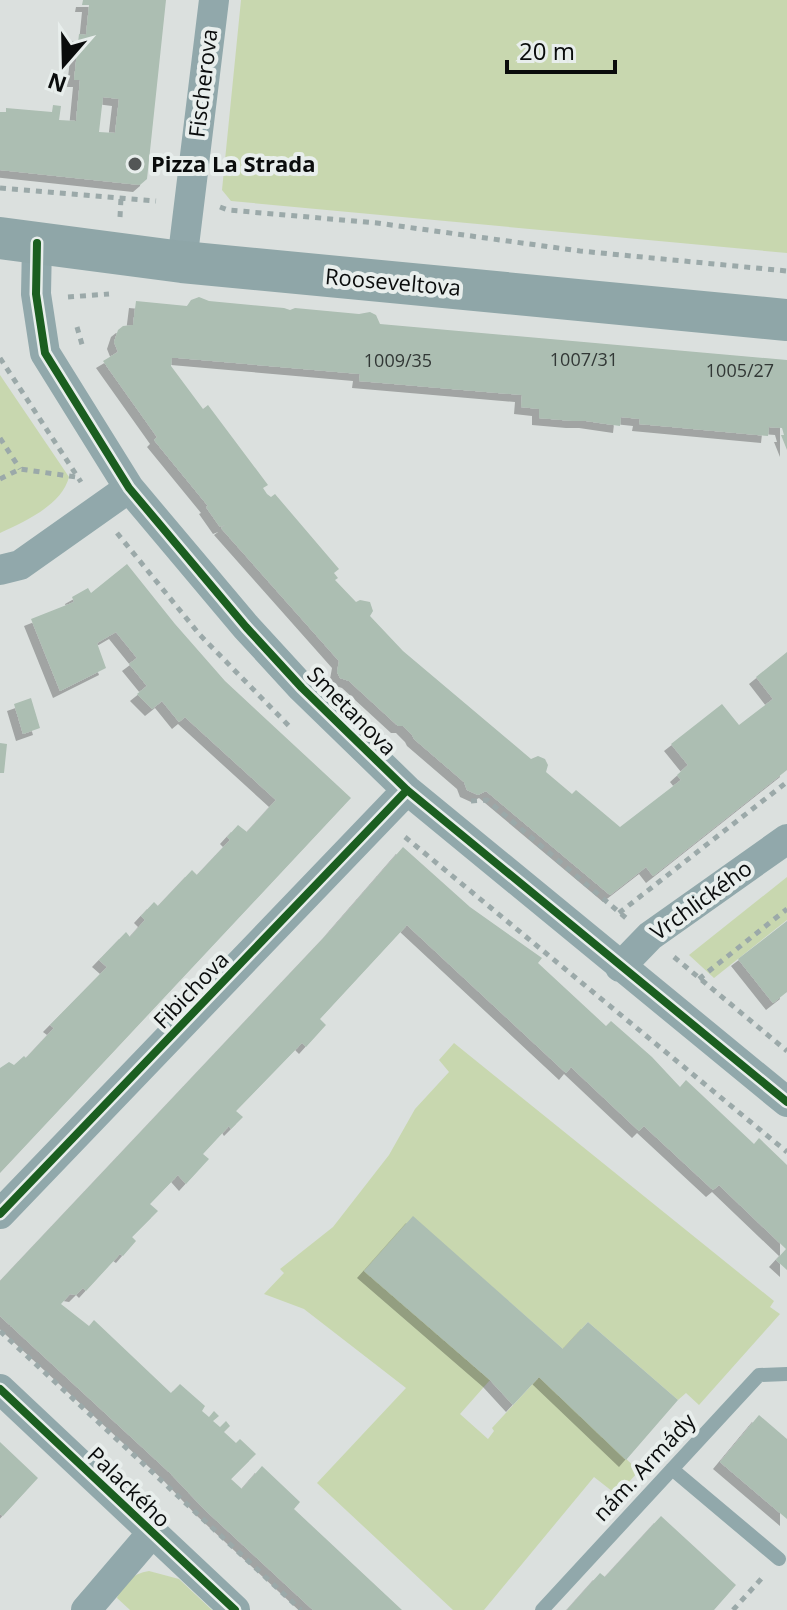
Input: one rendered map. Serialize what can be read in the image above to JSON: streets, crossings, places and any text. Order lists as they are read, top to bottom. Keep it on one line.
{"streets":{"main road":["Rooseveltova"],"street":["Fischerova","Smetanova","Vrchlického","Fibichova","Palackého"],"lane":["nám. Armády"]},"crossings":[["Fischerova","Rooseveltova"],["Rooseveltova","Smetanova"],["Smetanova","Vrchlického"],["Smetanova","Fibichova"]],"places":["Pizza La Strada"],"house_numbers":["1007/31","1009/35","1005/27"],"scale_bar":"20 m","north":"bottom"}
